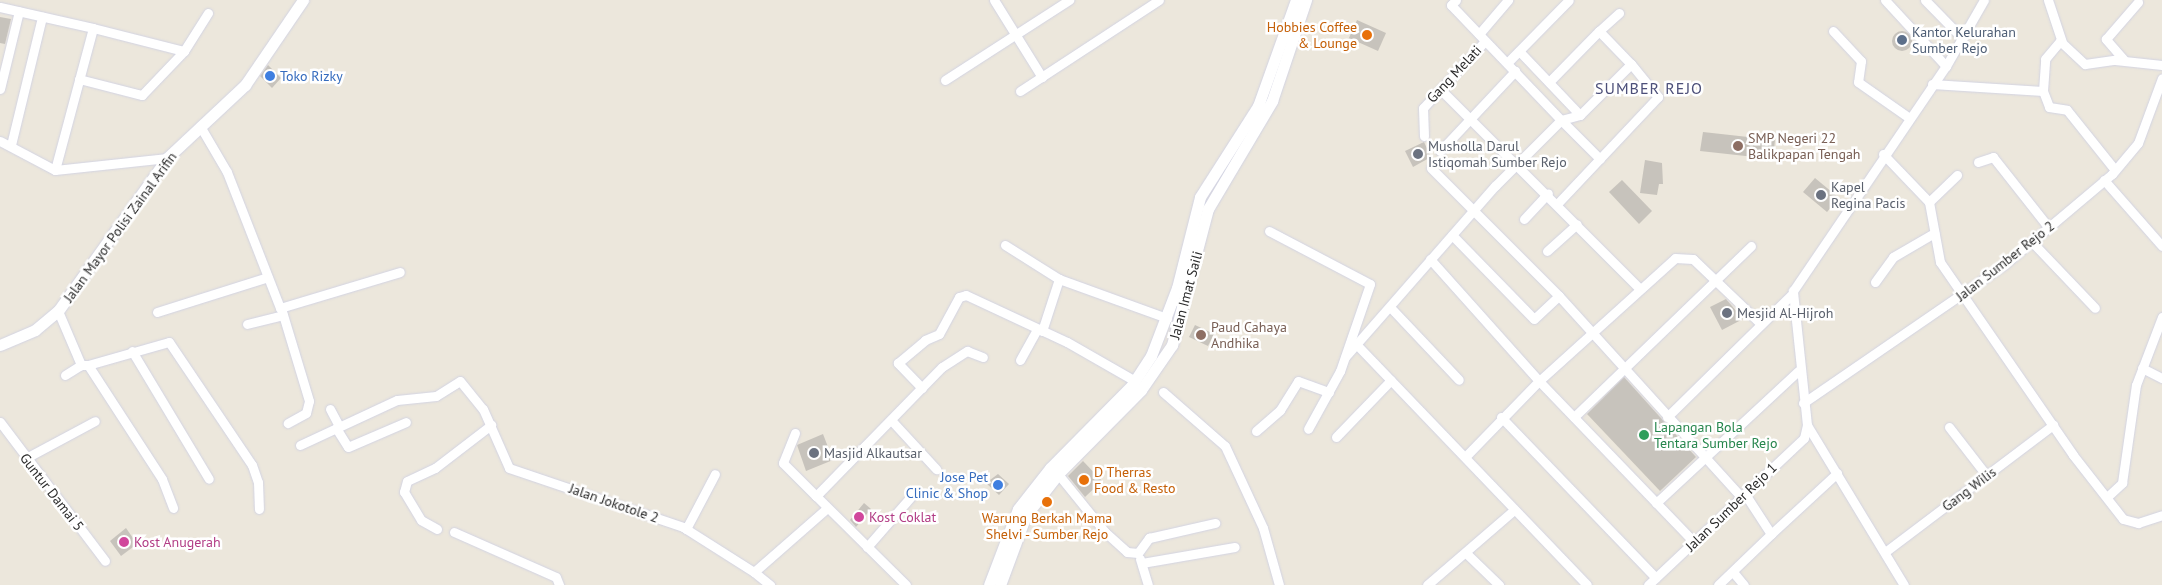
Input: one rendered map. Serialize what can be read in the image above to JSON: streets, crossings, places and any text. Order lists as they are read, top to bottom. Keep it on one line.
{"streets":{"main road":["Jalan Mayor Polisi Zainal Arifin","Jalan Imat Saili"],"street":["Gang Melati","Jalan Sumber Rejo 2","Gang Wilis","Guntur Damai 5","Jalan Jokotole 2","Jalan Sumber Rejo 1"]},"districts":["SUMBER REJO"],"places":["Hobbies Coffee & Lounge","Kantor Kelurahan Sumber Rejo","Toko Rizky","SMP Negeri 22 Balikpapan Tengah","Musholla Darul Istiqomah Sumber Rejo","Kapel Regina Pacis","Mesjid Al-Hijroh","Paud Cahaya Andhika","Lapangan Bola Tentara Sumber Rejo","Masjid Alkautsar","D Therras Food & Resto","Jose Pet Clinic & Shop","Warung Berkah Mama Shelvi - Sumber Rejo","Kost Coklat","Kost Anugerah"]}
